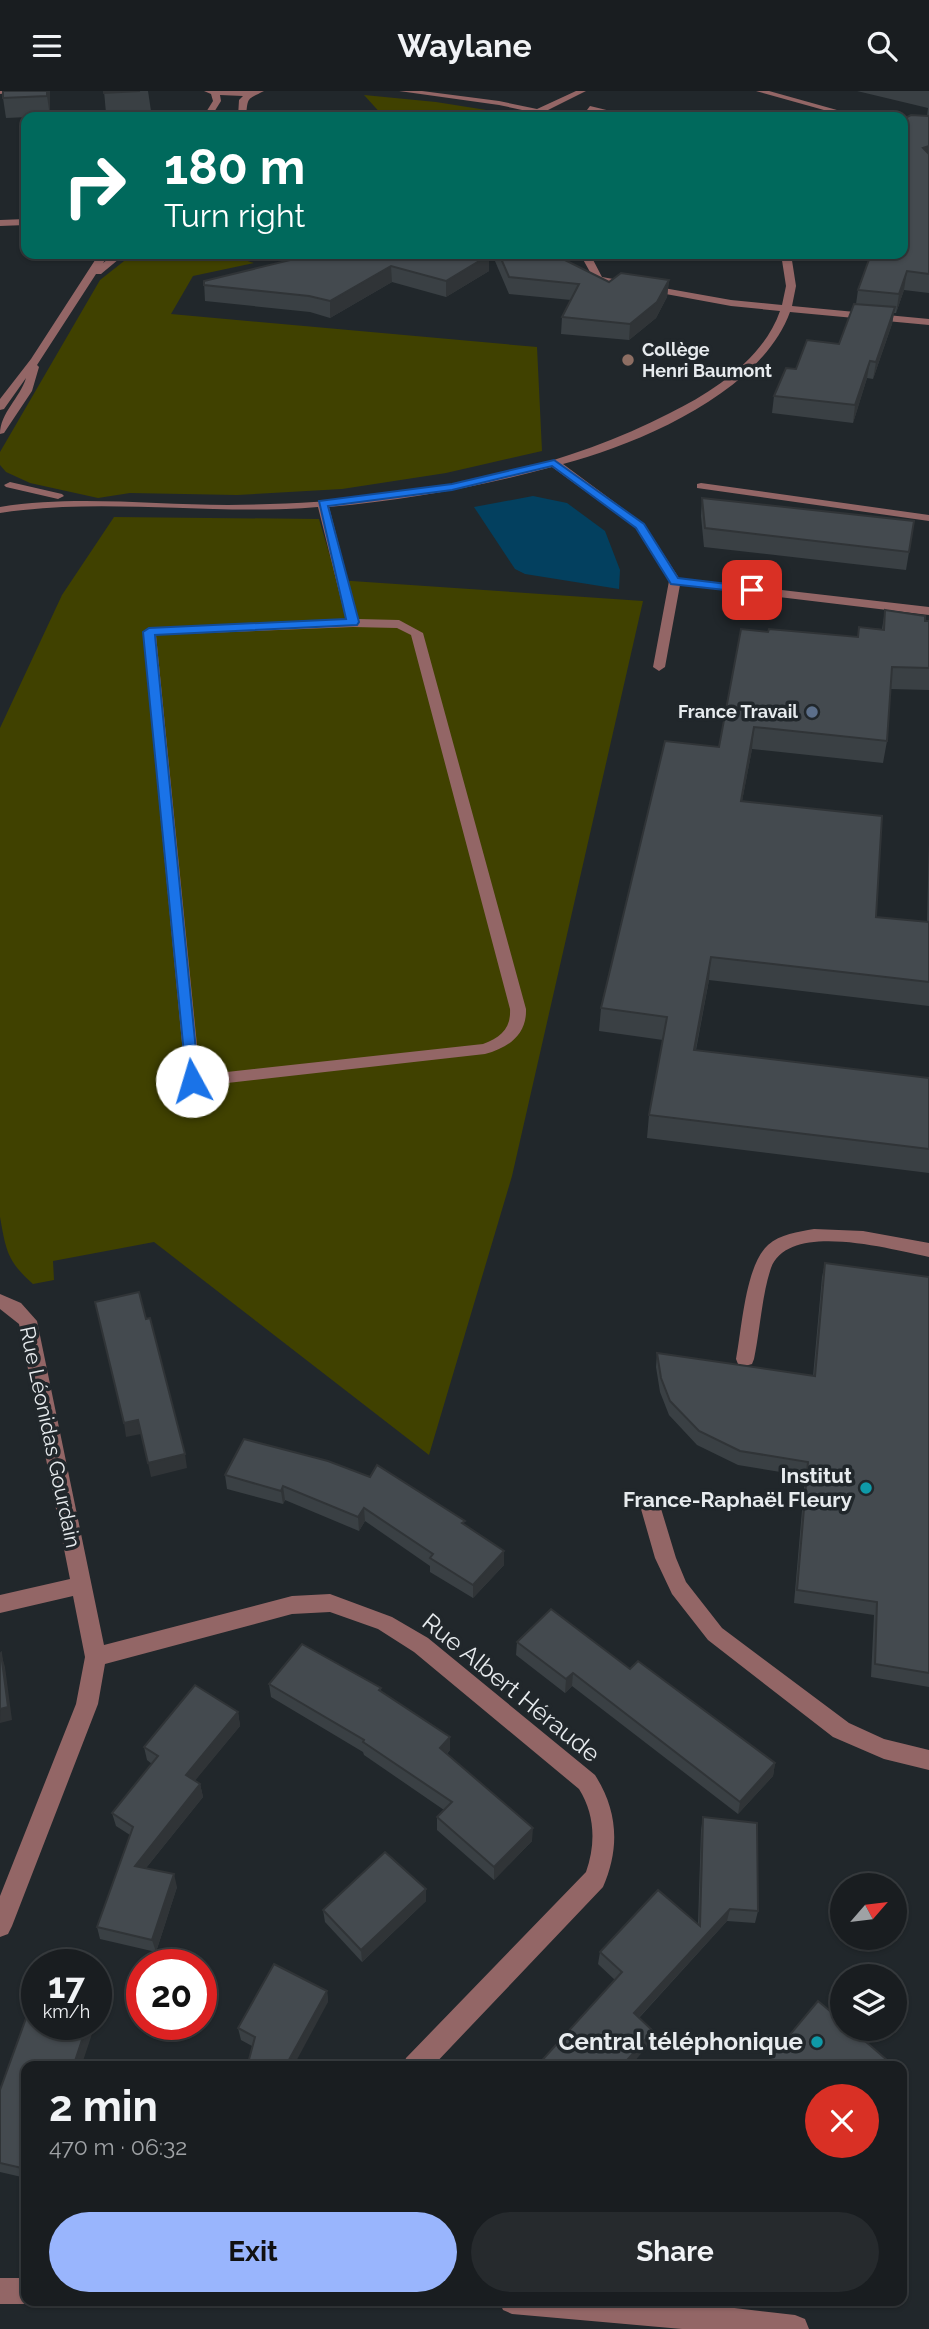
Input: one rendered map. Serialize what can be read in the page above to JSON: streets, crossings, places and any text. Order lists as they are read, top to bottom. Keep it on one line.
{"streets":{"street":["Rue Léonidas Gourdain","Rue Albert Héraude"]},"crossings":[["Rue Léonidas Gourdain","Rue Albert Héraude"]],"places":["Collège Henri Baumont","France Travail","Institut France-Raphaël Fleury","Central téléphonique"],"north":"top right","page":{"header":"Waylane","turn":["180 m","Turn right"],"speed":"17 km/h","limit":"20","heading":["2 min","470 m · 06:32"],"buttons":["Exit","Share"]}}
